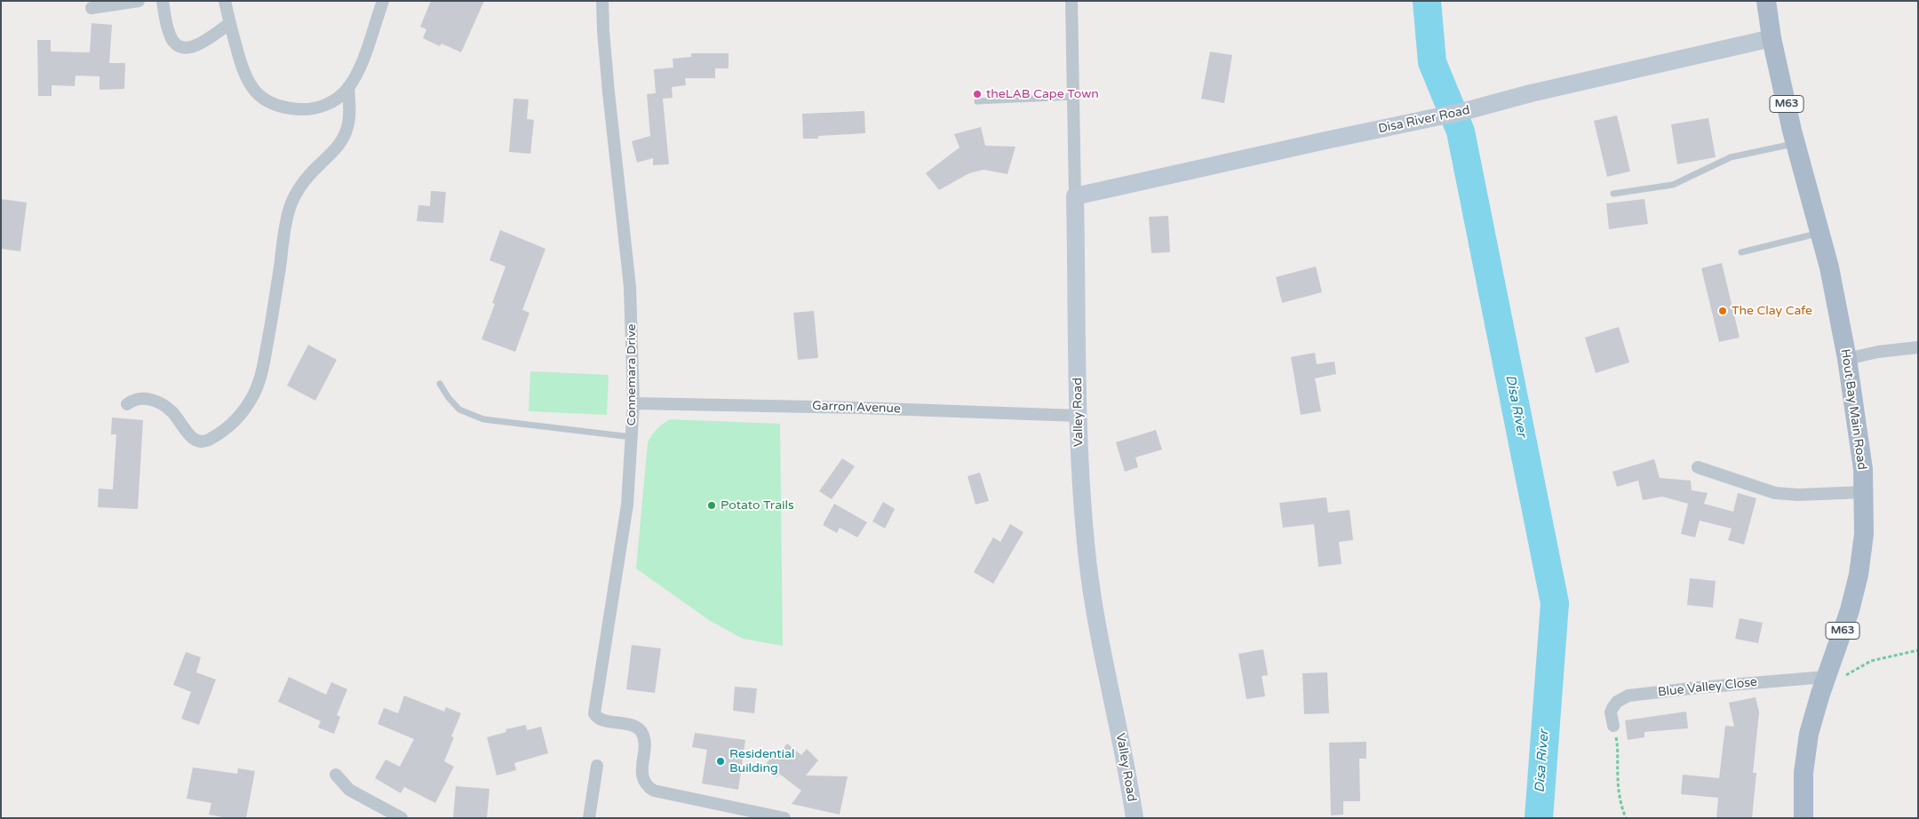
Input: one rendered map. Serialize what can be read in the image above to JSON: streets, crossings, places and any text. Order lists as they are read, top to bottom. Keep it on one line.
{"streets":{"main road":["M63","Hout Bay Main Road"],"street":["Disa River Road","Connemara Drive","Garron Avenue","Valley Road","Blue Valley Close"]},"crossings":[["Disa River Road","Hout Bay Main Road"],["Disa River Road","Valley Road"],["Connemara Drive","Garron Avenue"],["Garron Avenue","Valley Road"],["Hout Bay Main Road","Blue Valley Close"]],"water":["Disa River"],"places":["theLAB Cape Town","The Clay Cafe","Potato Trails","Residential Building"]}
